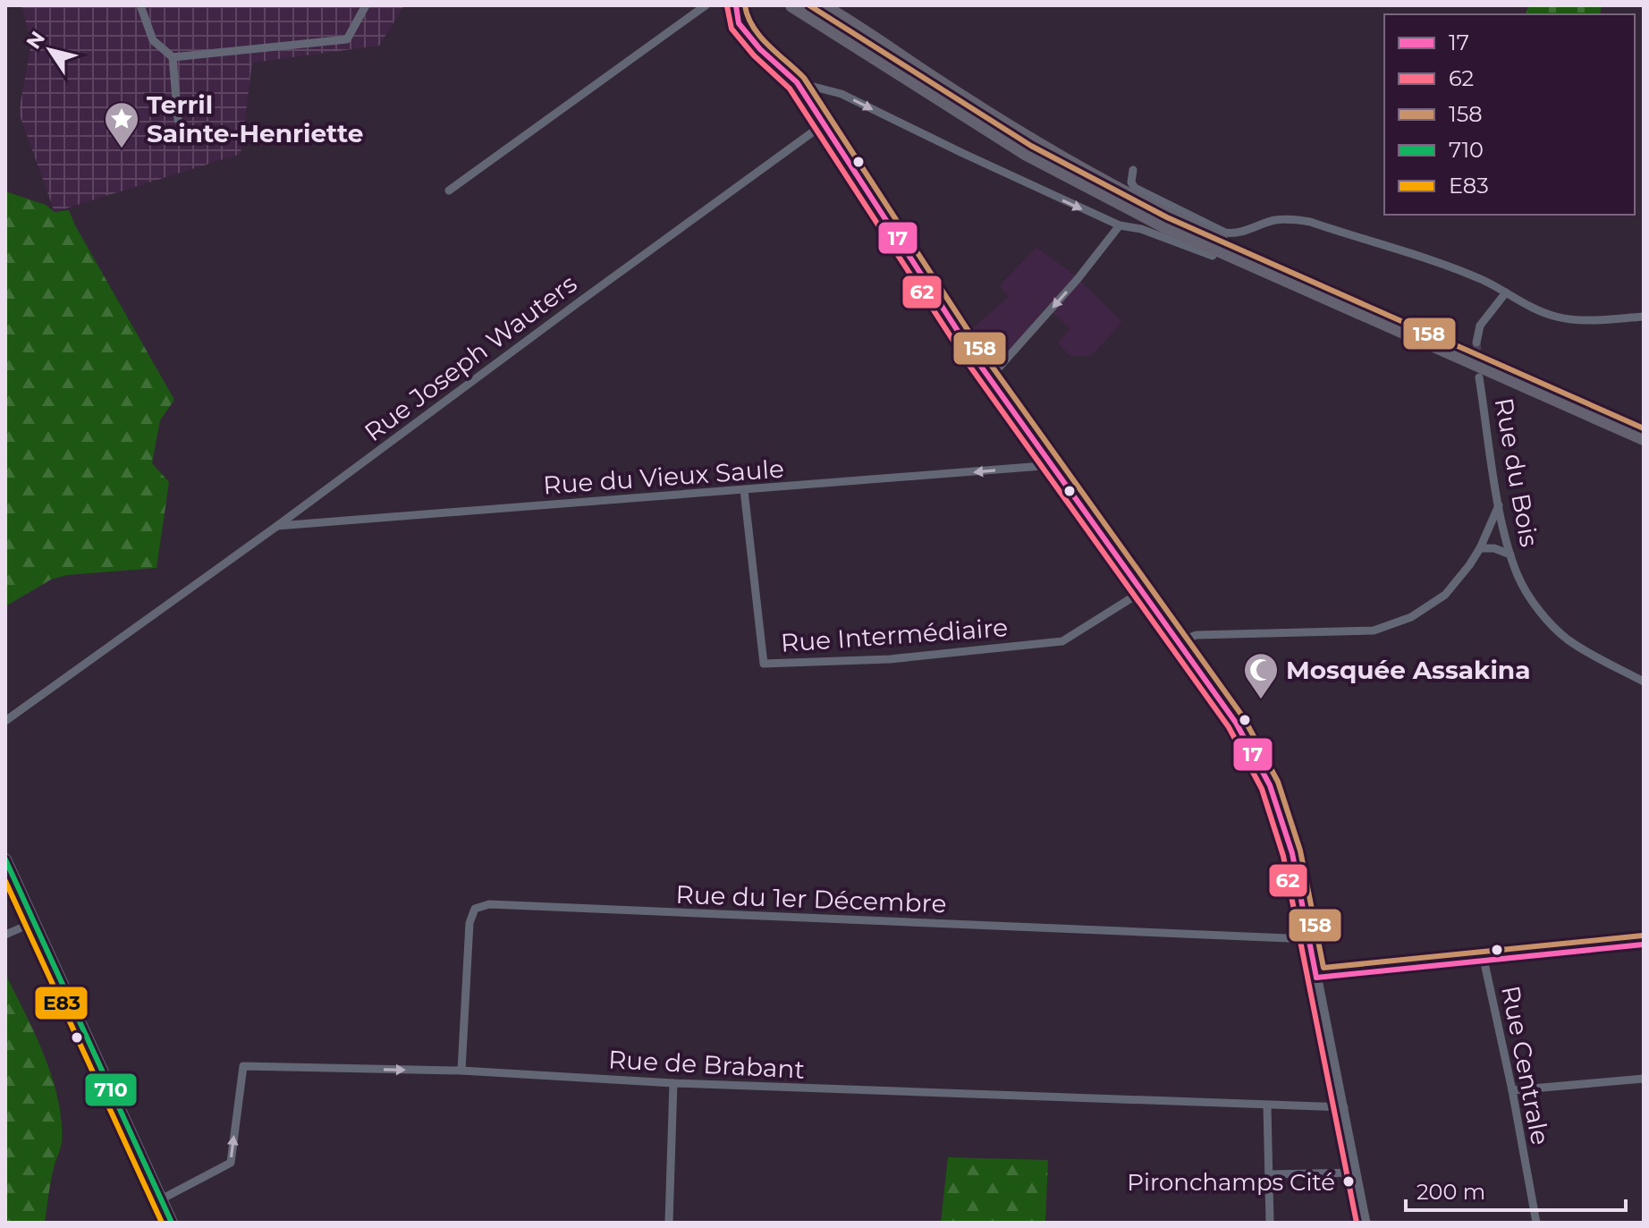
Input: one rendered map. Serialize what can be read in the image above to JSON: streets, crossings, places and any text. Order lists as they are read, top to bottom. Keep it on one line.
{"streets":{"street":["Rue Joseph Wauters","Rue du Bois","Rue du Vieux Saule","Rue Intermédiaire","Rue du 1er Décembre","Rue de Brabant","Rue Centrale"]},"crossings":[["Rue Joseph Wauters","Rue du Vieux Saule"],["Rue du Vieux Saule","Rue Intermédiaire"],["Rue du 1er Décembre","Rue de Brabant"]],"one_way":["Rue du Vieux Saule"],"places":{"place":["Terril Sainte-Henriette"],"mosque":["Mosquée Assakina"],"other":["Pironchamps Cité"]},"lines":["transit line 17","transit line 158","transit line 62","transit line 710","transit line E83"],"legend":["17","62","158","710","E83"],"scale_bar":"200 m","north":"top left"}
